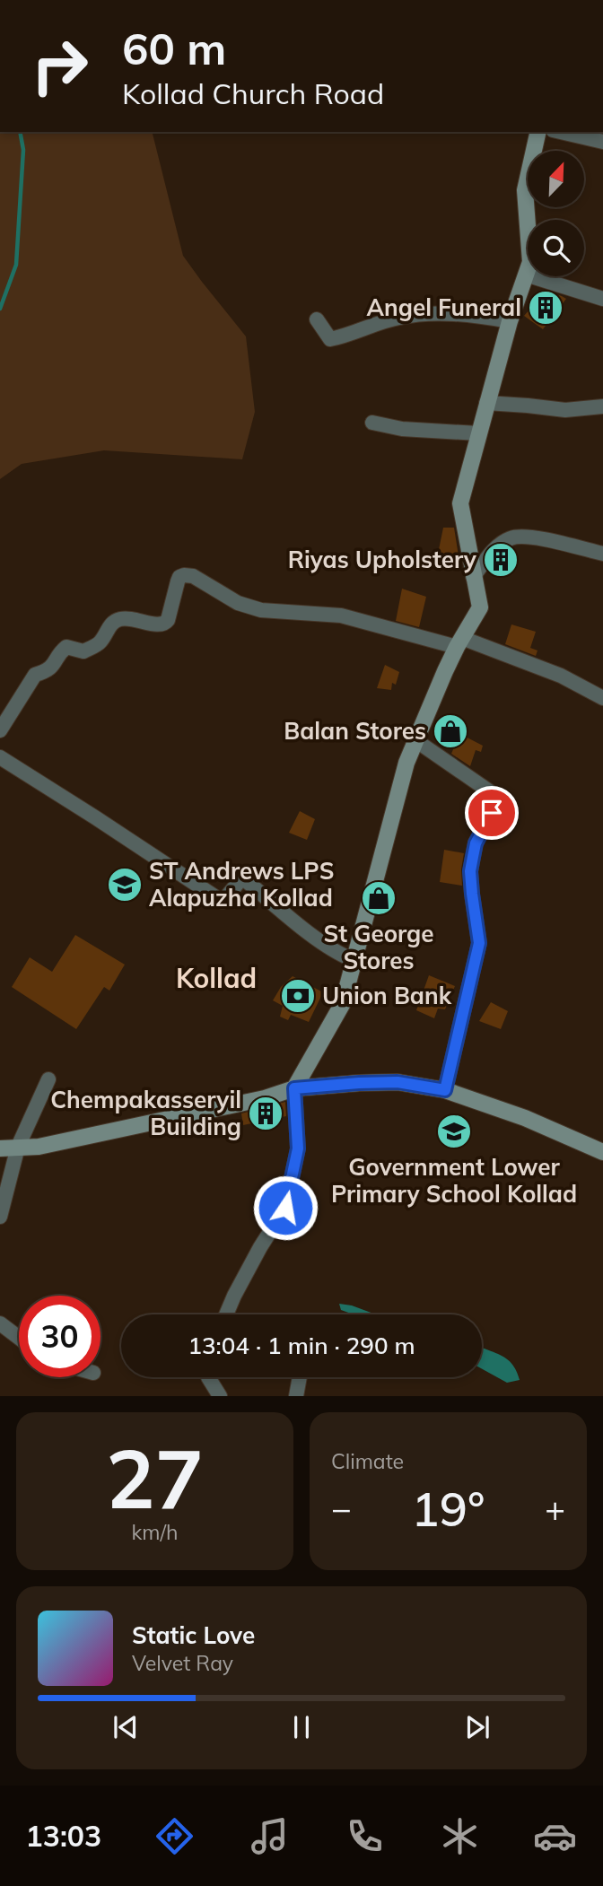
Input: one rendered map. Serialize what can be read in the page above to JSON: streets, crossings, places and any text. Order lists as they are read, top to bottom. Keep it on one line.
{"districts":["Kollad"],"places":{"building":["Angel Funeral","Riyas Upholstery","Chempakasseryil Building"],"shop":["Balan Stores","St George Stores"],"school or university":["ST Andrews LPS Alapuzha Kollad","Government Lower Primary School Kollad"],"bank":["Union Bank"]},"north":"top right","page":{"turn":["60 m","Kollad Church Road"],"limit":"30","trip":"13:04 · 1 min · 290 m","tile":[["27","km/h"],"Climate"],"heat":["−","19°","+"],"song":["Static Love","Velvet Ray"],"tabs":"13:03"}}
